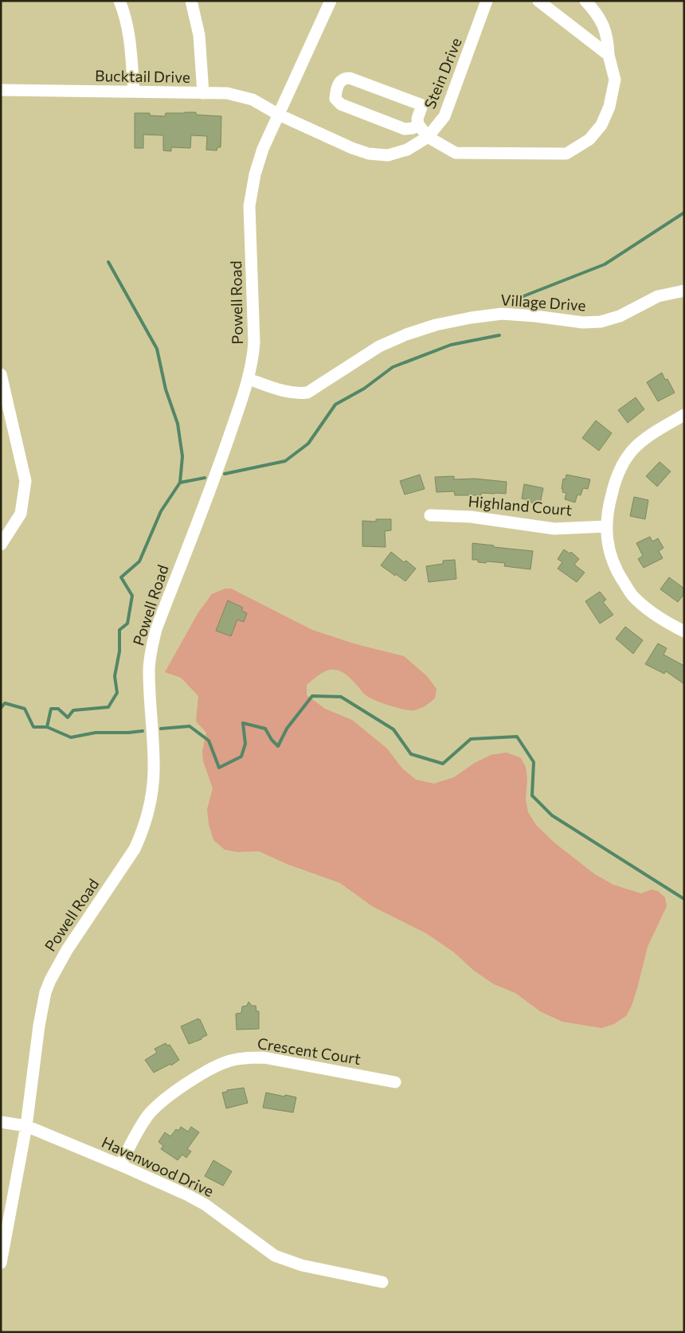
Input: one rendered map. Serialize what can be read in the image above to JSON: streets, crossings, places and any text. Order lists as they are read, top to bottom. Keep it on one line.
{"streets":{"street":["Stein Drive","Bucktail Drive","Powell Road","Village Drive","Highland Court","Crescent Court","Havenwood Drive"]},"crossings":[["Stein Drive","Bucktail Drive"],["Stein Drive","Powell Road"],["Bucktail Drive","Powell Road"],["Powell Road","Village Drive"],["Powell Road","Havenwood Drive"],["Crescent Court","Havenwood Drive"]]}
